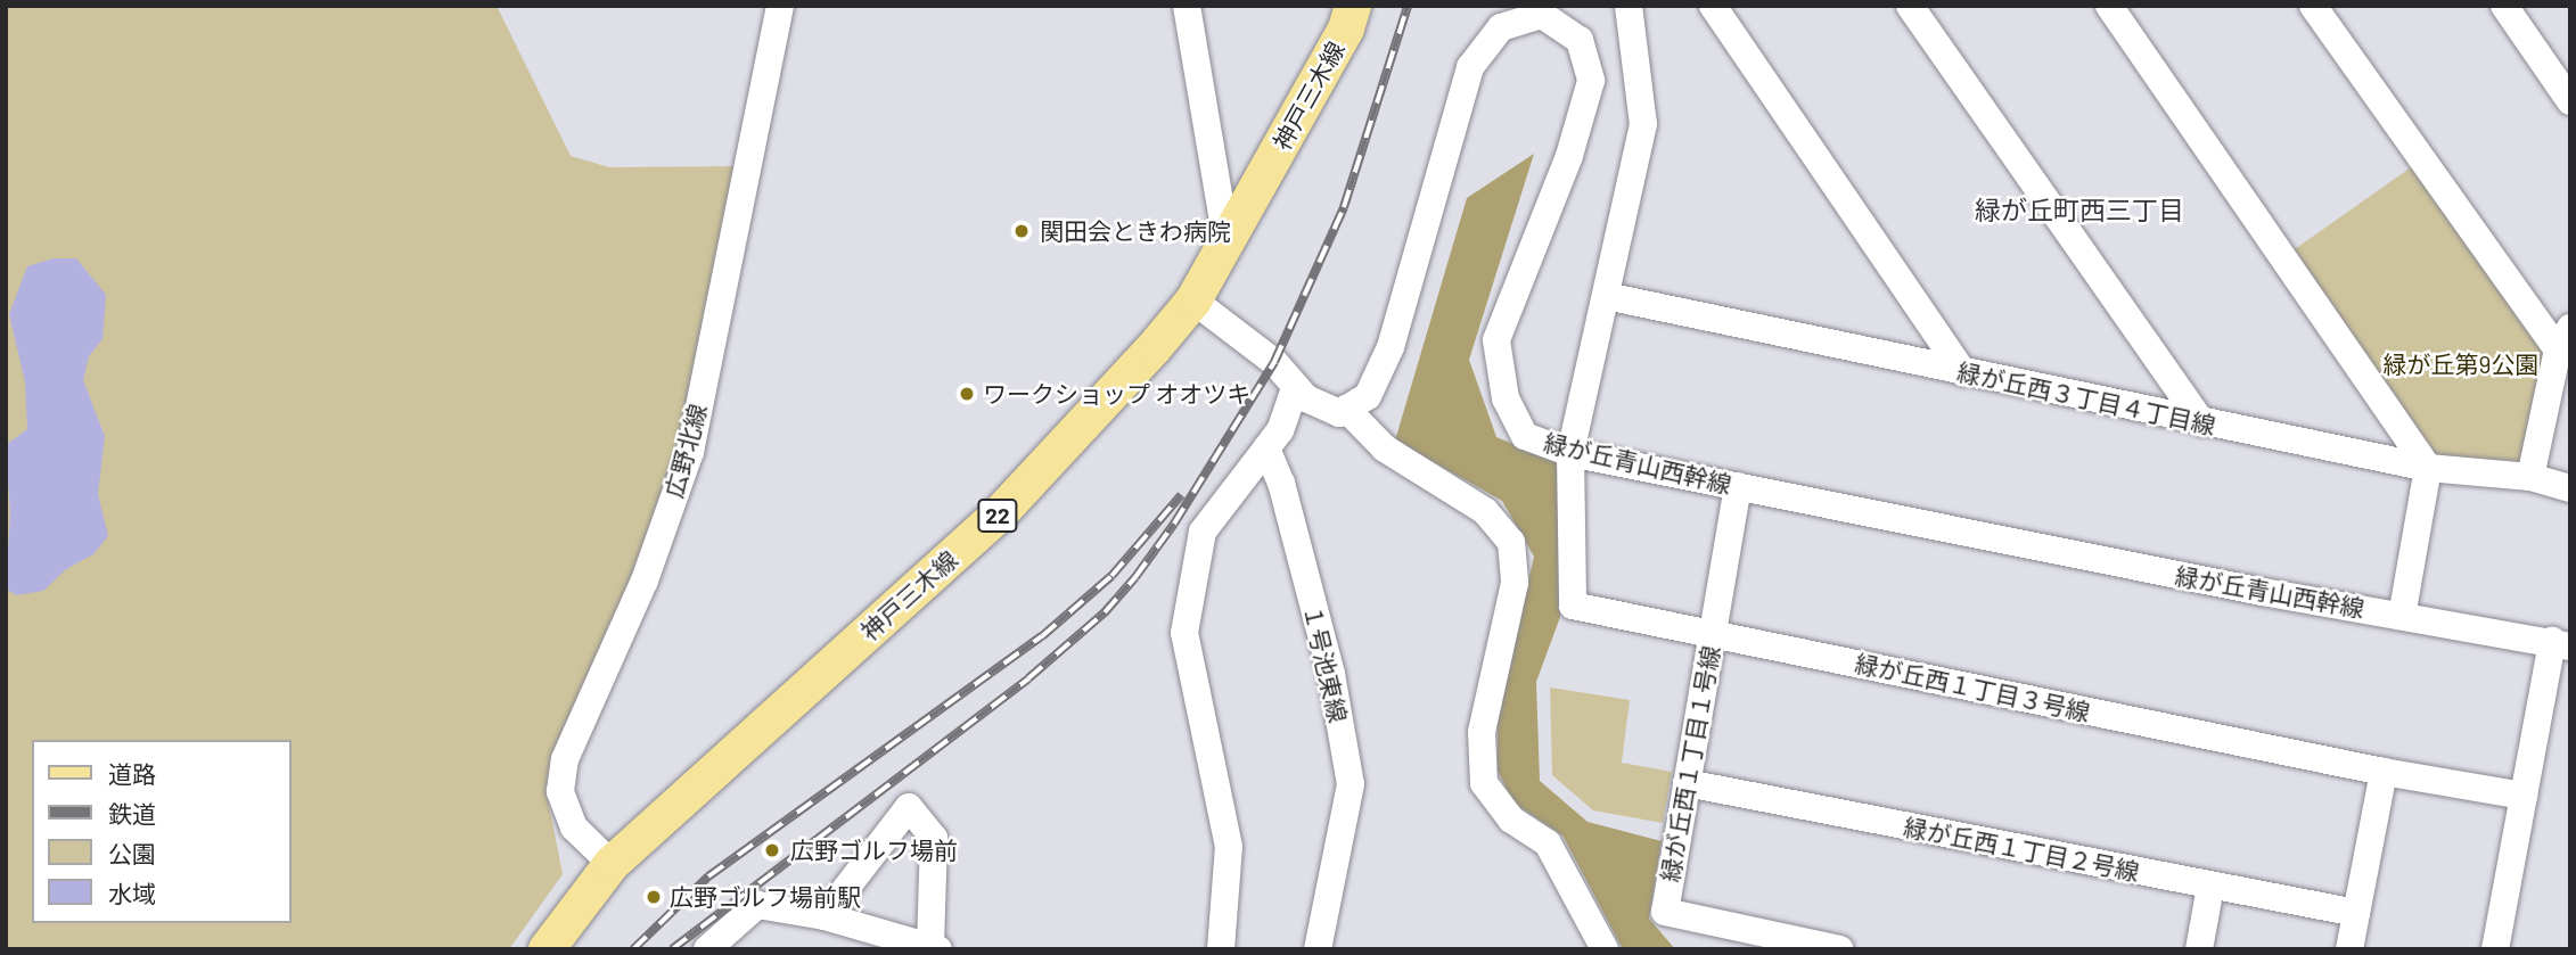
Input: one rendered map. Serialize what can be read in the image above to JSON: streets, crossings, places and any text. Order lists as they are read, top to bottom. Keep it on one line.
{"streets":{"main road":["神戸三木線","22"],"street":["緑が丘西３丁目４丁目線","広野北線","緑が丘青山西幹線","１号池東線","緑が丘西１丁目３号線","緑が丘西１丁目１号線","緑が丘西１丁目２号線"]},"crossings":[["神戸三木線","広野北線"],["緑が丘青山西幹線","緑が丘西１丁目３号線"],["緑が丘青山西幹線","緑が丘西１丁目１号線"],["緑が丘西１丁目３号線","緑が丘西１丁目１号線"],["緑が丘西１丁目１号線","緑が丘西１丁目２号線"]],"districts":["緑が丘町西三丁目"],"parks":["緑が丘第9公園"],"places":["関田会ときわ病院","ワークショップ オオツキ","広野ゴルフ場前","広野ゴルフ場前駅"],"legend":["道路","鉄道","公園","水域"]}
